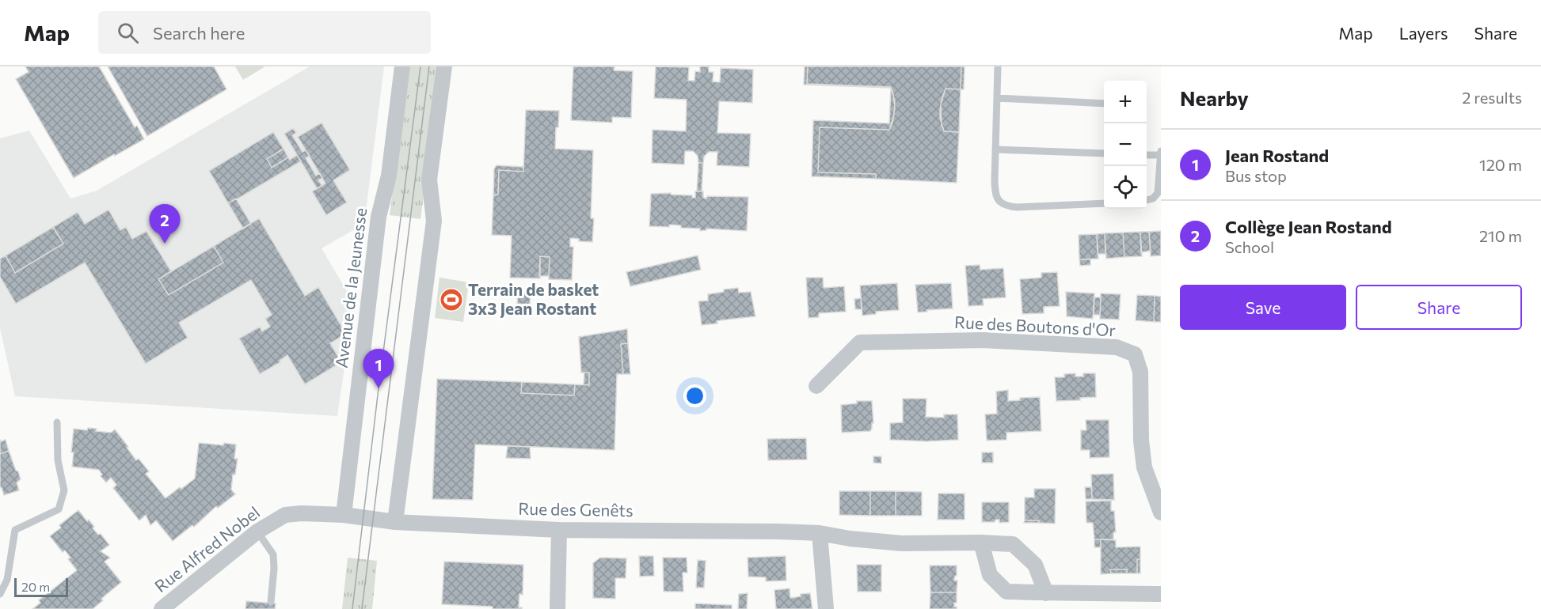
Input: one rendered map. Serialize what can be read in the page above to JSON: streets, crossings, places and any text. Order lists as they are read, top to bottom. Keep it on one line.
{"streets":{"street":["Avenue de la Jeunesse","Rue des Boutons d'Or","Rue des Genêts","Rue Alfred Nobel"]},"crossings":[["Avenue de la Jeunesse","Rue des Genêts"],["Avenue de la Jeunesse","Rue Alfred Nobel"],["Rue des Genêts","Rue Alfred Nobel"]],"places":{"sports":["Terrain de basket 3x3 Jean Rostant"]},"scale_bar":"20 m","page":{"header":"Map","search":"Search here","nav":["Map","Layers","Share"],"heading":["Nearby","2 results"],"map_buttons":["+","−"],"list":[{"mark":"1","name":"Jean Rostand","note":"Bus stop","value":"120 m"},{"mark":"2","name":"Collège Jean Rostand","note":"School","value":"210 m"}],"pins":["2","1"],"buttons":["Save","Share"],"scale":"20 m"}}
